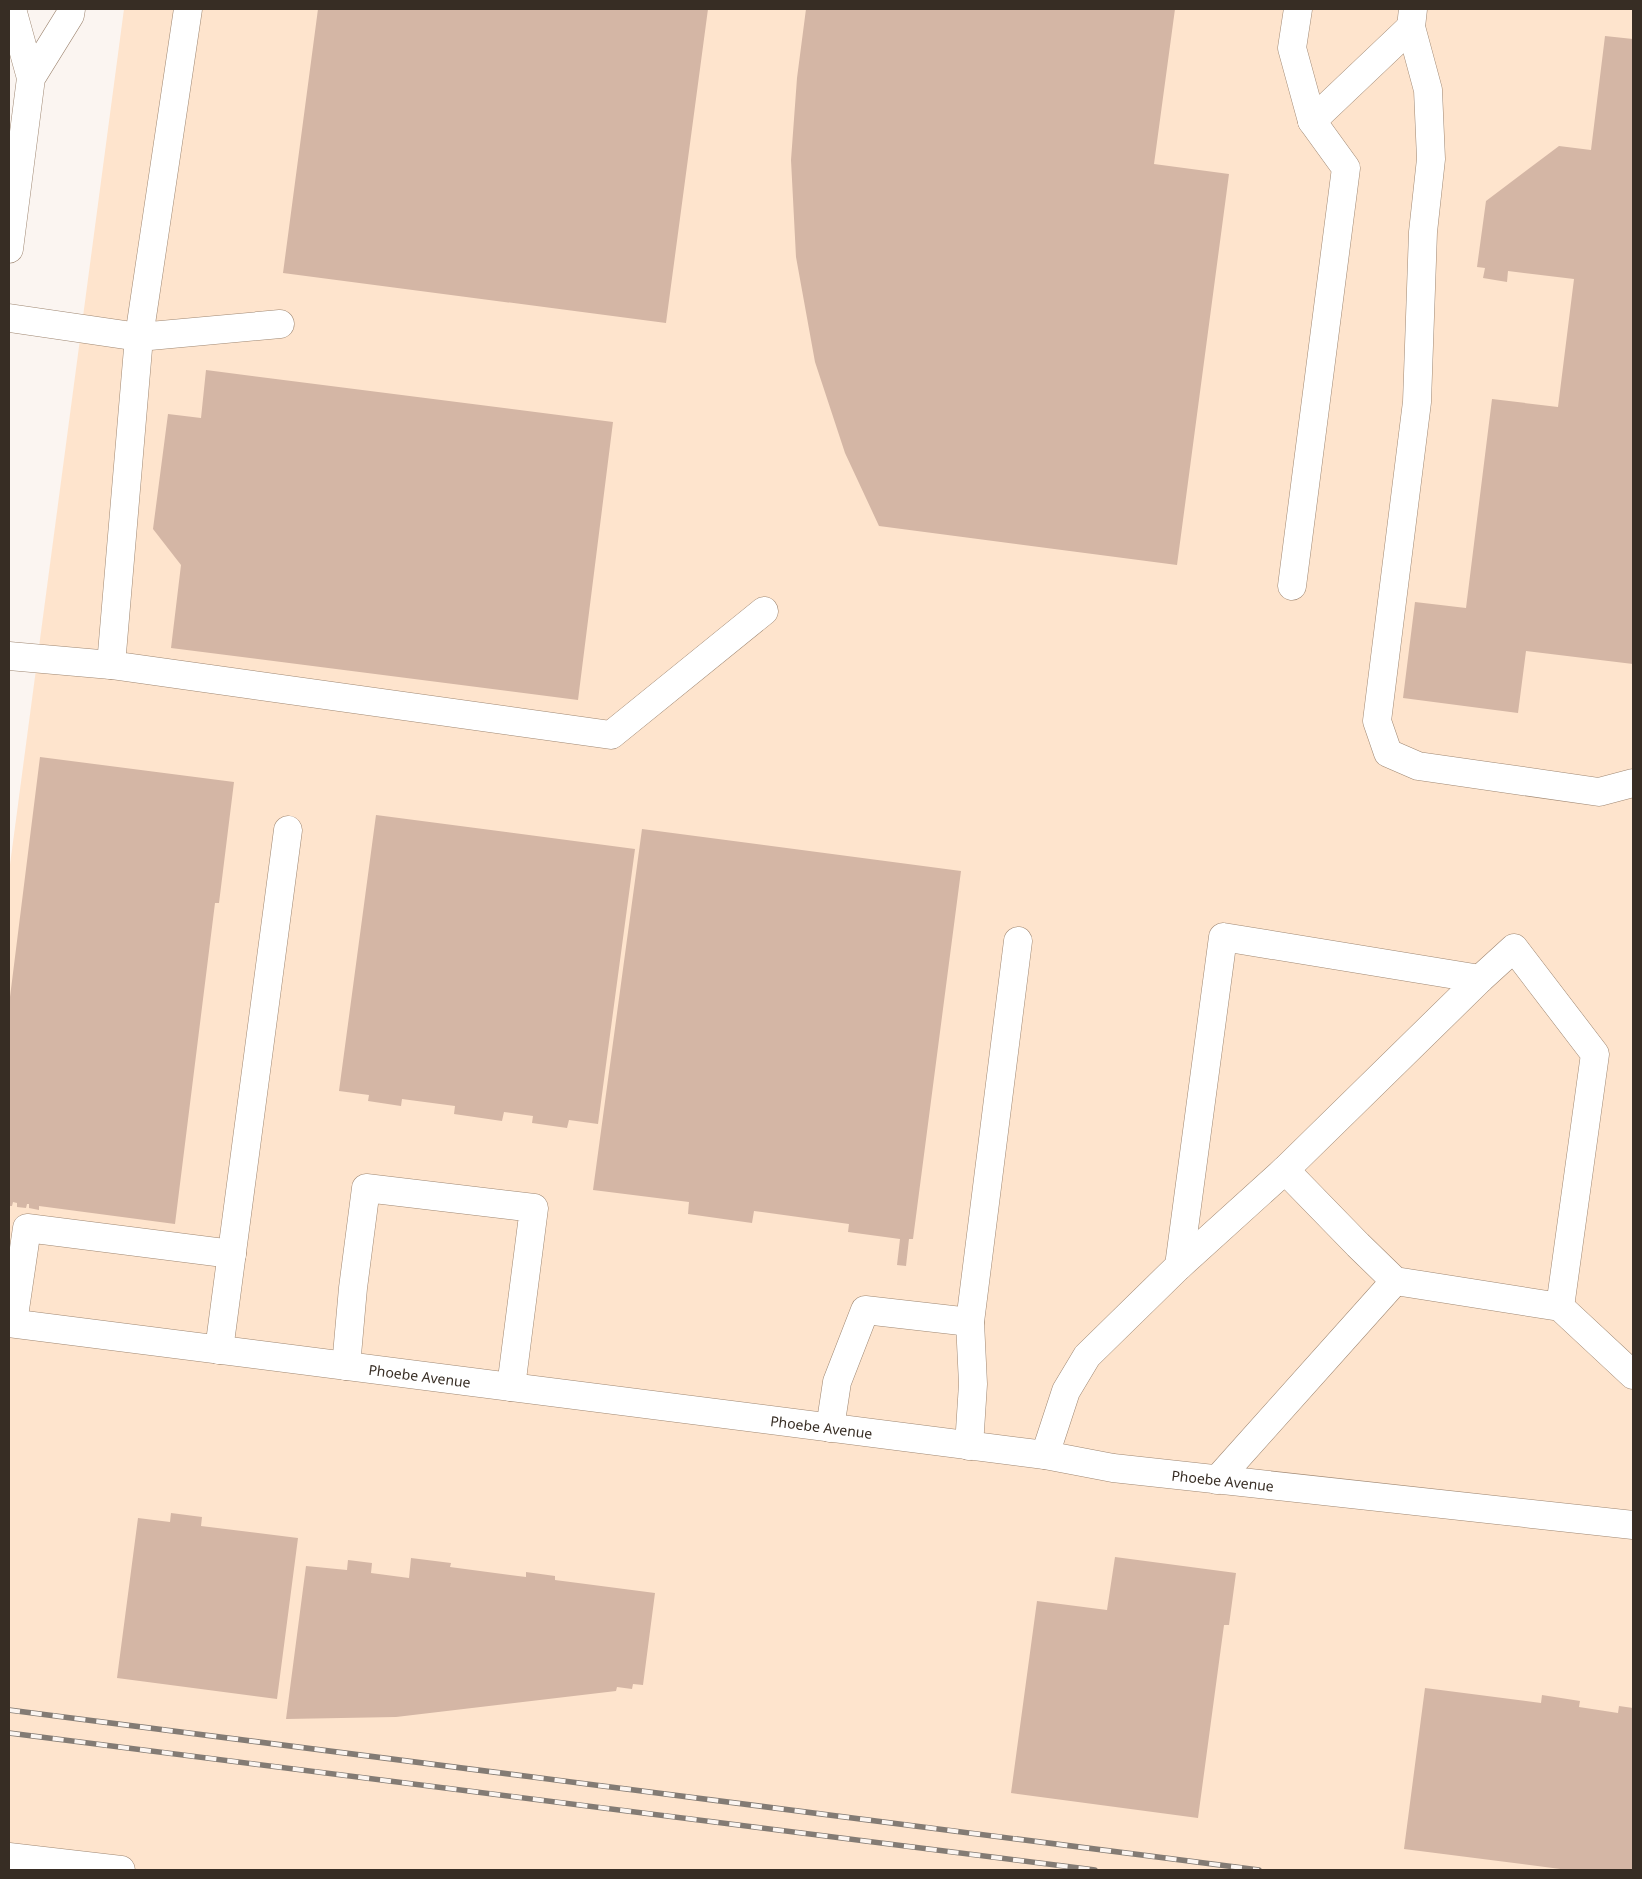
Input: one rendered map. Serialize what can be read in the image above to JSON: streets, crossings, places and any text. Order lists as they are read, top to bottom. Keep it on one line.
{"streets":{"street":["Phoebe Avenue"]}}
